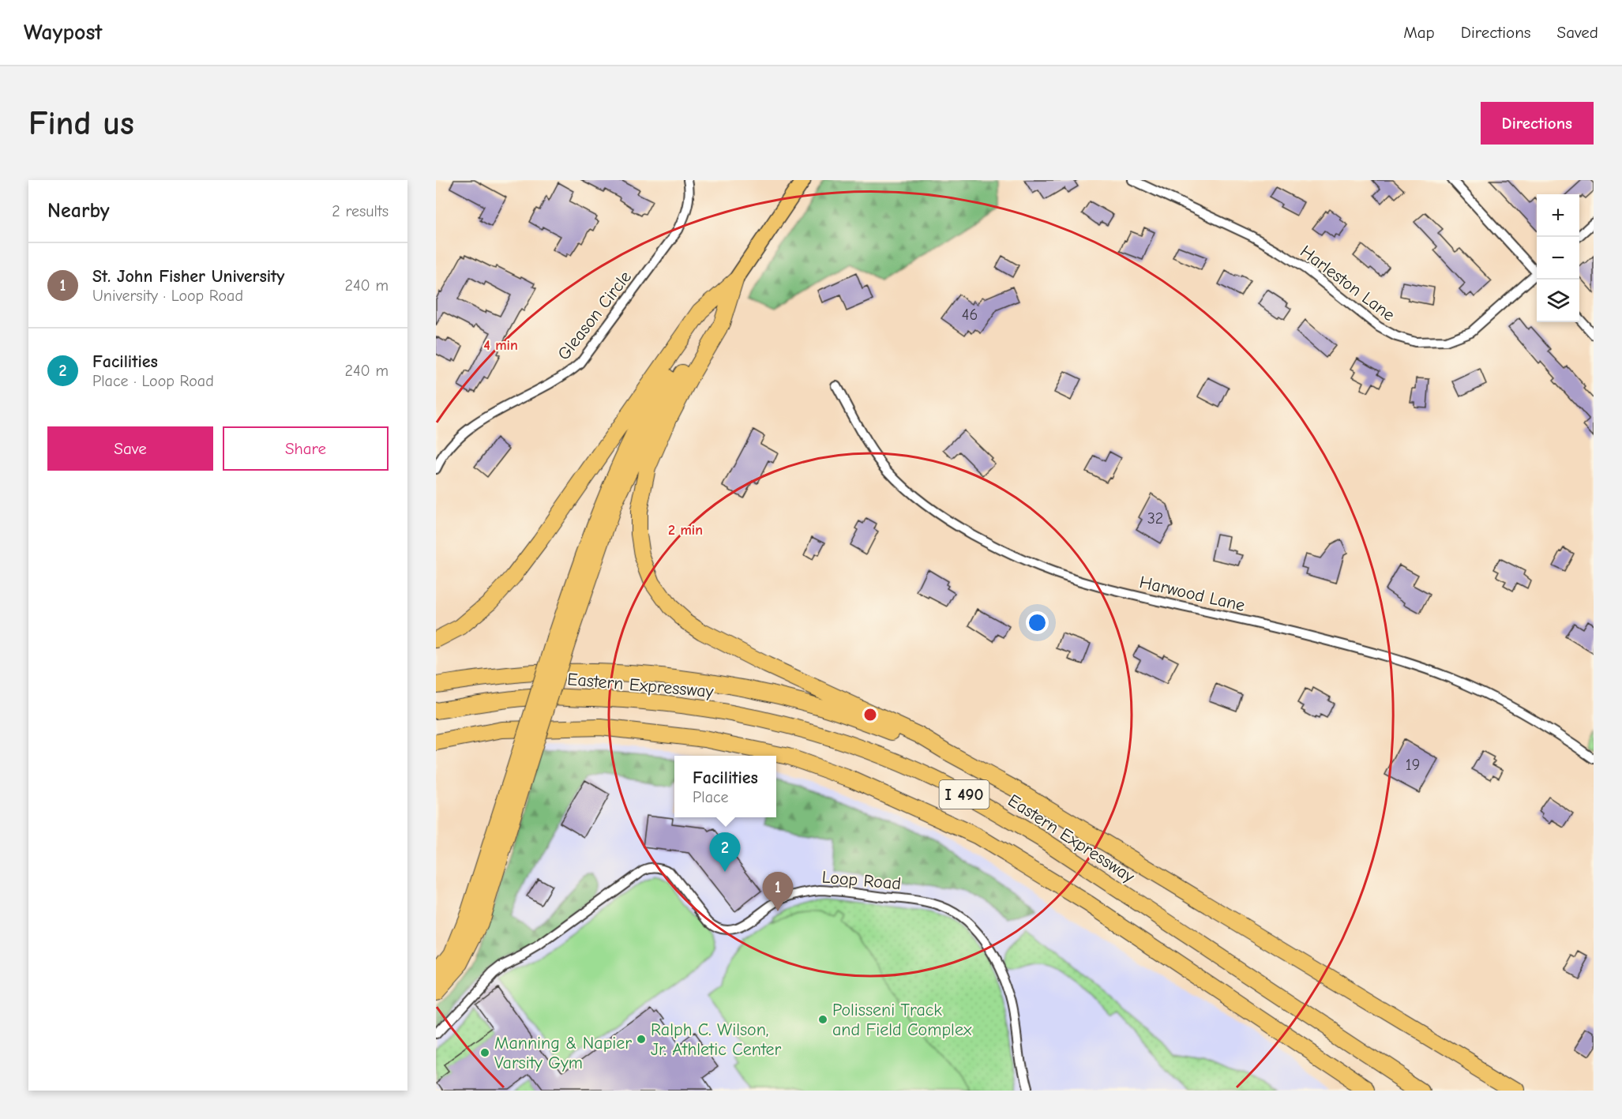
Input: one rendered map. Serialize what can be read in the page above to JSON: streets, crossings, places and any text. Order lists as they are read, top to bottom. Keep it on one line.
{"streets":{"highway":["Eastern Expressway","I 490"],"street":["Harleston Lane","Gleason Circle","Harwood Lane","Loop Road"]},"places":["Polisseni Track and Field Complex","Ralph C. Wilson, Jr. Athletic Center","Manning & Napier Varsity Gym"],"house_numbers":["46","32","19"],"page":{"header":"Waypost","nav":["Map","Directions","Saved"],"buttons":["Directions",["Save","Share"]],"title":"Find us","heading":["Nearby","2 results"],"map_buttons":["+","−"],"list":[{"mark":"1","name":"St. John Fisher University","note":"University · Loop Road","value":"240 m"},{"mark":"2","name":"Facilities","note":"Place · Loop Road","value":"240 m"}],"popup":["Facilities","Place"],"pins":["2","1"]},"rings":["4 min","2 min"]}
